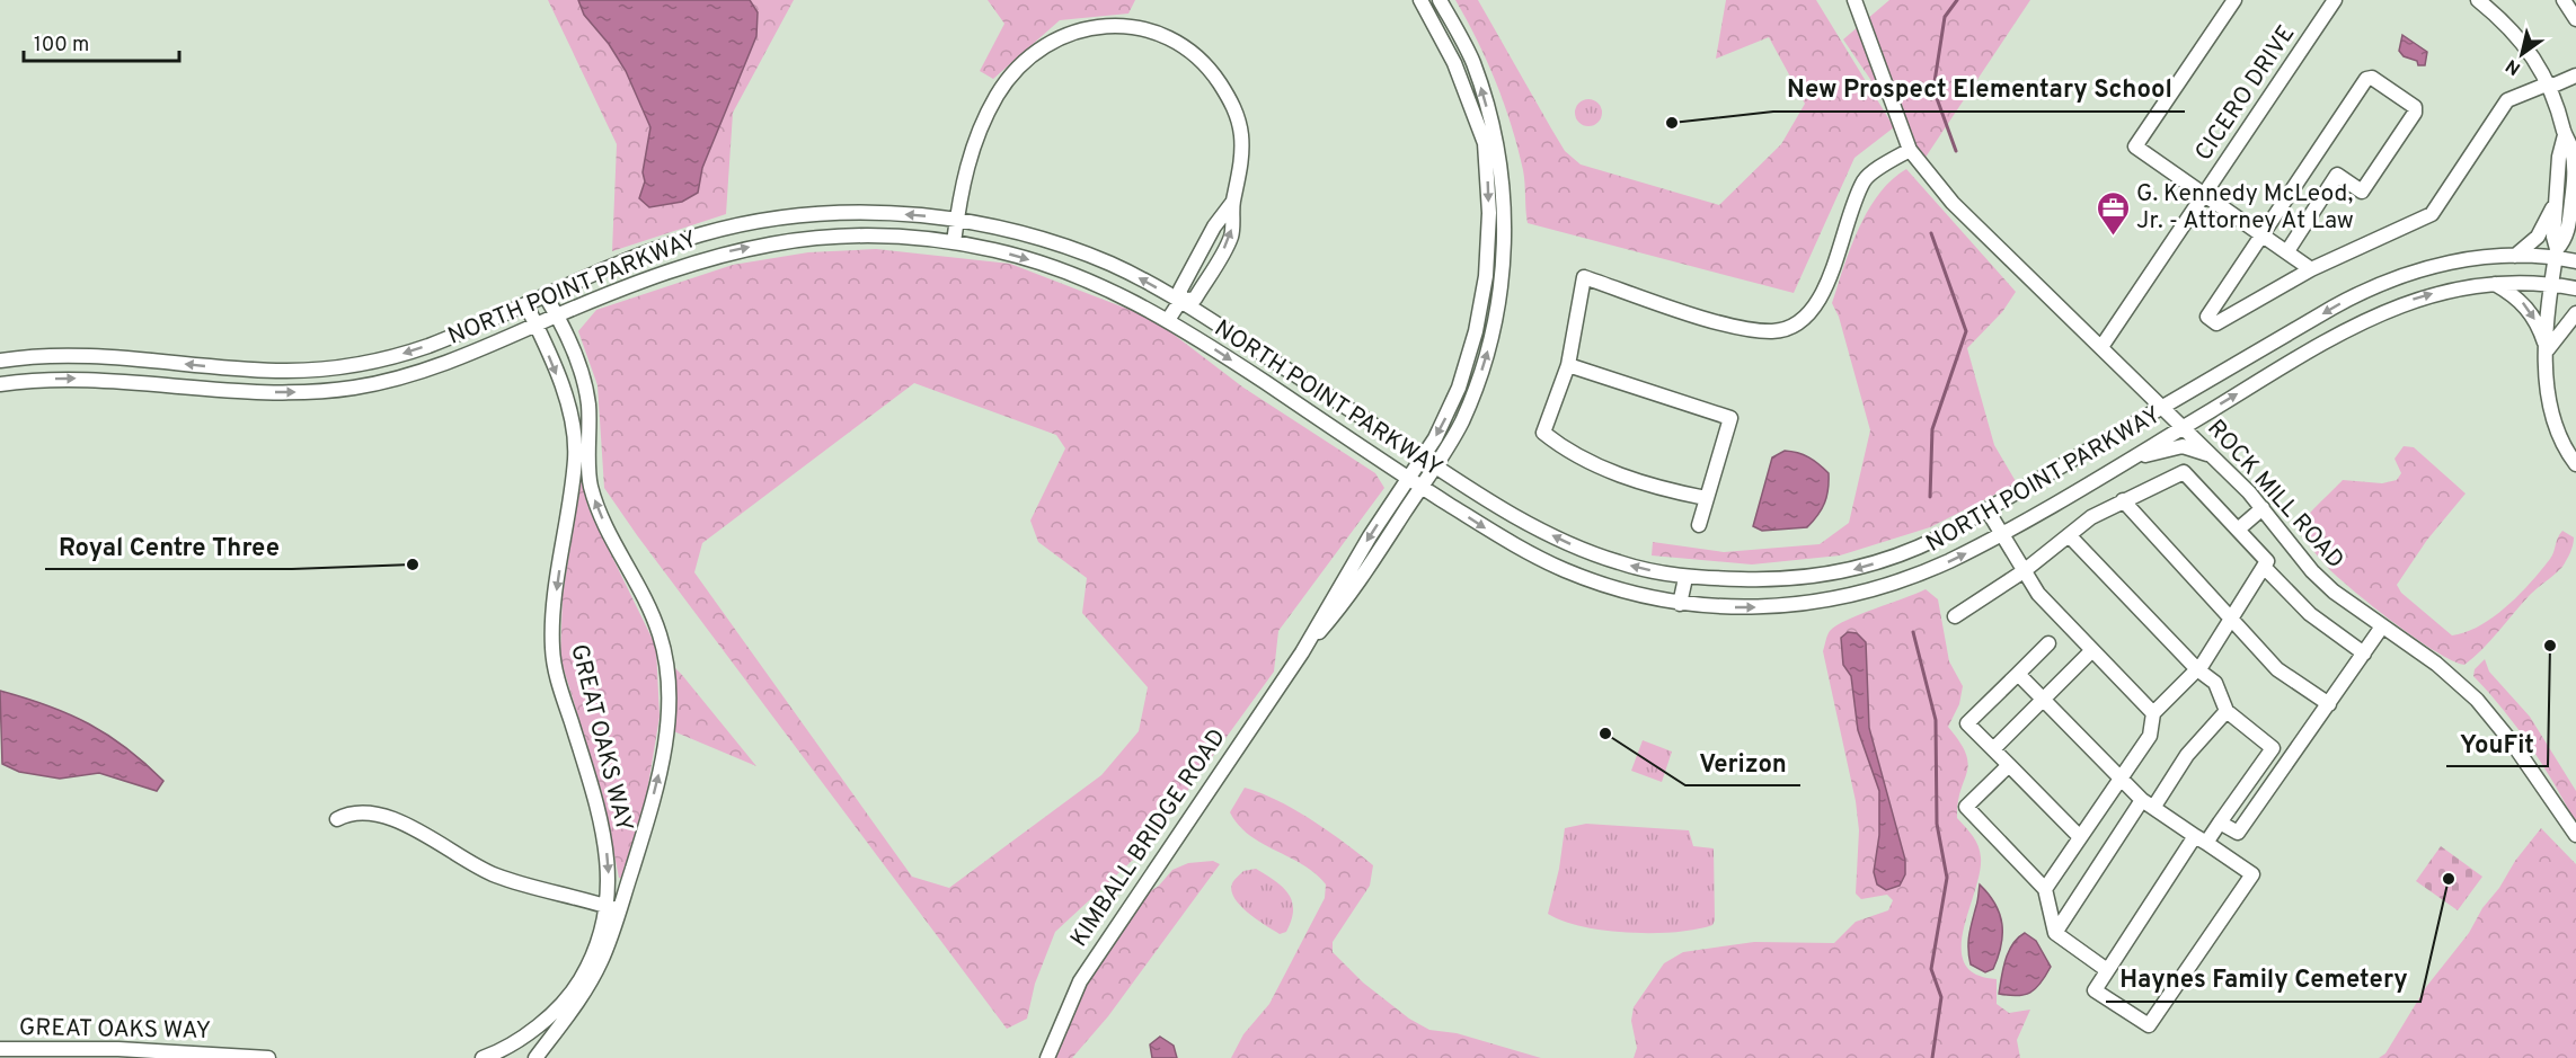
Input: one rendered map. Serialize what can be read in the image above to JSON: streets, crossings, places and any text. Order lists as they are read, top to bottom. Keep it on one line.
{"streets":{"street":["CICERO DRIVE","NORTH POINT PARKWAY","ROCK MILL ROAD","GREAT OAKS WAY","KIMBALL BRIDGE ROAD"]},"crossings":[["CICERO DRIVE","ROCK MILL ROAD"],["NORTH POINT PARKWAY","ROCK MILL ROAD"],["NORTH POINT PARKWAY","GREAT OAKS WAY"],["NORTH POINT PARKWAY","KIMBALL BRIDGE ROAD"]],"places":{"other":["New Prospect Elementary School","Royal Centre Three","YouFit","Verizon","Haynes Family Cemetery"],"office":["G. Kennedy McLeod, Jr. - Attorney At Law"]},"scale_bar":"100 m","north":"bottom left"}
